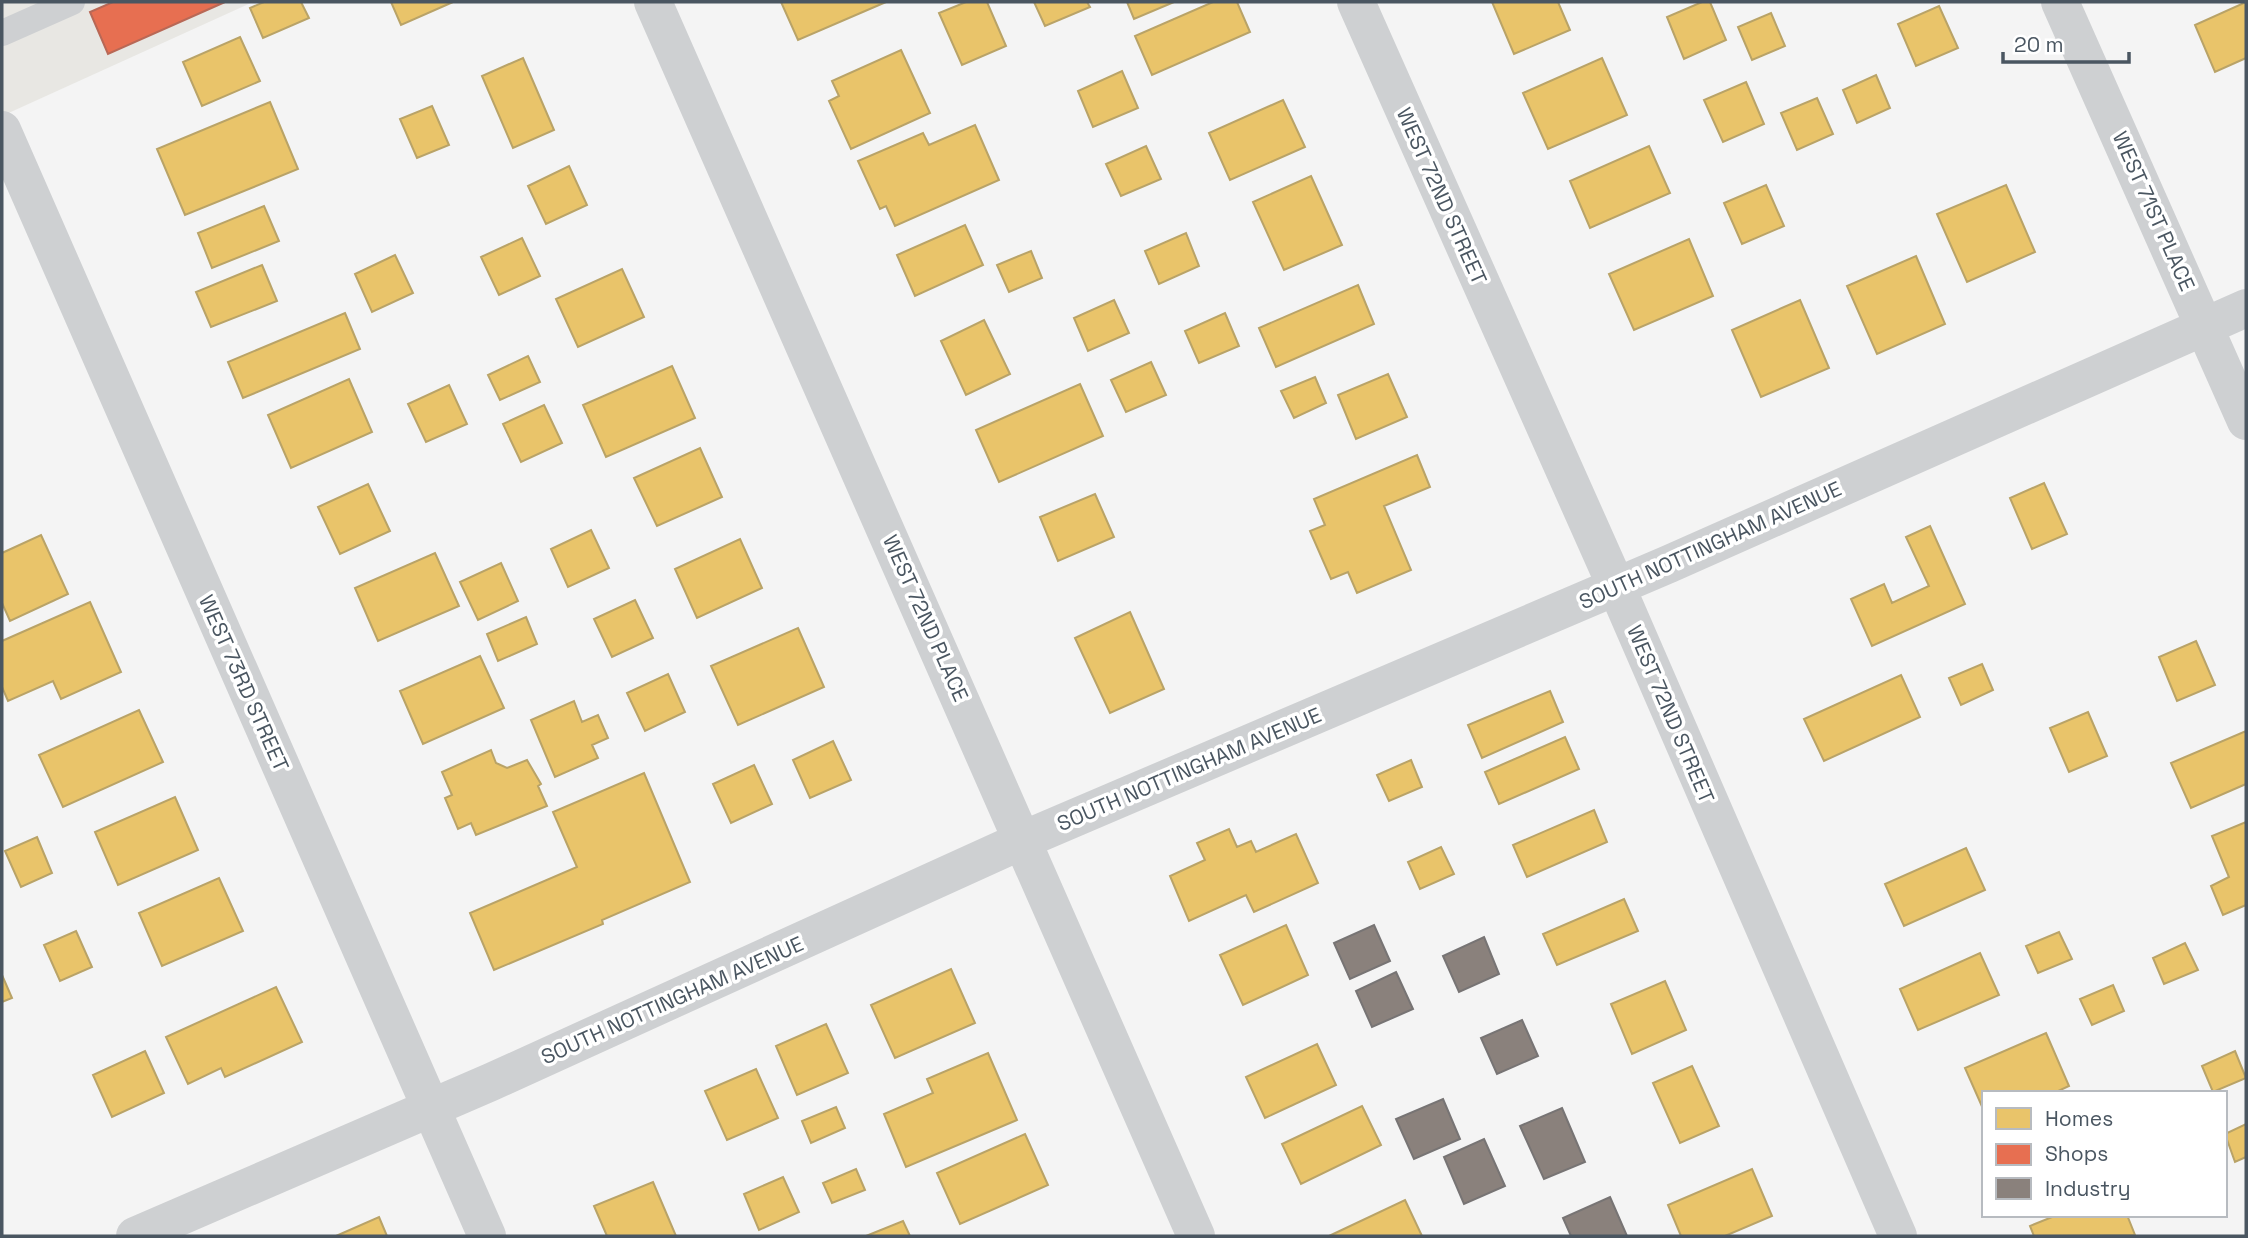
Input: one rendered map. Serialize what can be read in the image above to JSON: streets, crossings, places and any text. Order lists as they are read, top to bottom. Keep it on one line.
{"streets":{"street":["WEST 72ND STREET","WEST 71ST PLACE","SOUTH NOTTINGHAM AVENUE","WEST 72ND PLACE","WEST 73RD STREET"]},"crossings":[["WEST 72ND STREET","SOUTH NOTTINGHAM AVENUE"],["WEST 71ST PLACE","SOUTH NOTTINGHAM AVENUE"],["SOUTH NOTTINGHAM AVENUE","WEST 72ND PLACE"],["SOUTH NOTTINGHAM AVENUE","WEST 73RD STREET"]],"legend":["Homes","Shops","Industry"],"scale_bar":"20 m"}
